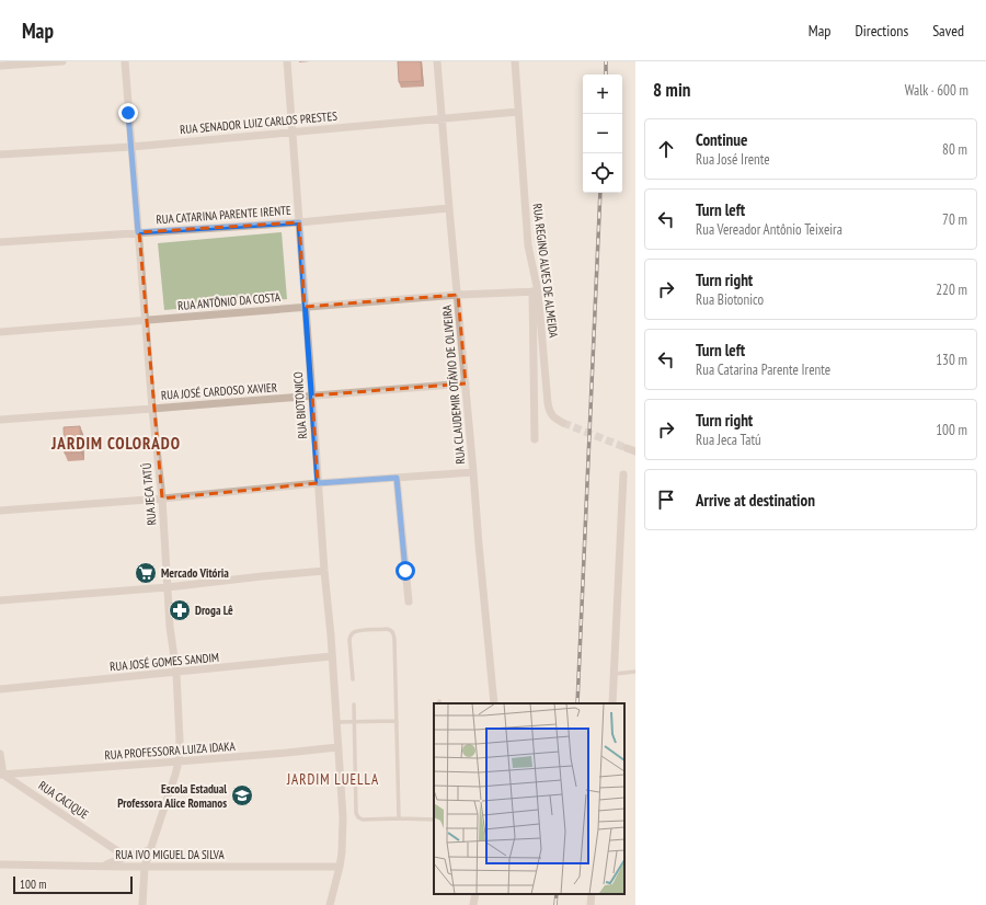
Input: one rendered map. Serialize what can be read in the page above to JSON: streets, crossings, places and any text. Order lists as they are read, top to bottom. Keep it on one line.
{"streets":{"street":["RUA SENADOR LUIZ CARLOS PRESTES","RUA CATARINA PARENTE IRENTE","RUA REGINO ALVES DE ALMEIDA","RUA ANTÔNIO DA COSTA","RUA CLAUDEMIR OTÁVIO DE OLIVEIRA","RUA JOSÉ CARDOSO XAVIER","RUA BIOTONICO","RUA JECA TATÚ","RUA JOSÉ GOMES SANDIM","RUA PROFESSORA LUIZA IDAKA","RUA CACIQUE","RUA IVO MIGUEL DA SILVA"]},"crossings":[["RUA SENADOR LUIZ CARLOS PRESTES","RUA REGINO ALVES DE ALMEIDA"],["RUA SENADOR LUIZ CARLOS PRESTES","RUA CLAUDEMIR OTÁVIO DE OLIVEIRA"],["RUA SENADOR LUIZ CARLOS PRESTES","RUA BIOTONICO"],["RUA SENADOR LUIZ CARLOS PRESTES","RUA JECA TATÚ"],["RUA CATARINA PARENTE IRENTE","RUA CLAUDEMIR OTÁVIO DE OLIVEIRA"],["RUA CATARINA PARENTE IRENTE","RUA BIOTONICO"],["RUA CATARINA PARENTE IRENTE","RUA JECA TATÚ"],["RUA REGINO ALVES DE ALMEIDA","RUA ANTÔNIO DA COSTA"],["RUA ANTÔNIO DA COSTA","RUA CLAUDEMIR OTÁVIO DE OLIVEIRA"],["RUA ANTÔNIO DA COSTA","RUA BIOTONICO"],["RUA ANTÔNIO DA COSTA","RUA JECA TATÚ"],["RUA CLAUDEMIR OTÁVIO DE OLIVEIRA","RUA JOSÉ CARDOSO XAVIER"],["RUA JOSÉ CARDOSO XAVIER","RUA BIOTONICO"],["RUA JOSÉ CARDOSO XAVIER","RUA JECA TATÚ"],["RUA BIOTONICO","RUA JOSÉ GOMES SANDIM"],["RUA BIOTONICO","RUA PROFESSORA LUIZA IDAKA"],["RUA BIOTONICO","RUA IVO MIGUEL DA SILVA"],["RUA JECA TATÚ","RUA JOSÉ GOMES SANDIM"],["RUA JECA TATÚ","RUA PROFESSORA LUIZA IDAKA"],["RUA JECA TATÚ","RUA IVO MIGUEL DA SILVA"],["RUA PROFESSORA LUIZA IDAKA","RUA CACIQUE"]],"districts":["JARDIM COLORADO","JARDIM LUELLA"],"places":{"supermarket":["Mercado Vitória"],"pharmacy":["Droga Lê"],"school or university":["Escola Estadual Professora Alice Romanos"]},"scale_bar":"100 m","page":{"header":"Map","nav":["Map","Directions","Saved"],"heading":["8 min","Walk · 600 m"],"map_buttons":["+","−"],"list":[["Continue","Rua José Irente","80 m"],["Turn left","Rua Vereador Antônio Teixeira","70 m"],["Turn right","Rua Biotonico","220 m"],["Turn left","Rua Catarina Parente Irente","130 m"],["Turn right","Rua Jeca Tatú","100 m"],"Arrive at destination"],"scale":"100 m"}}
